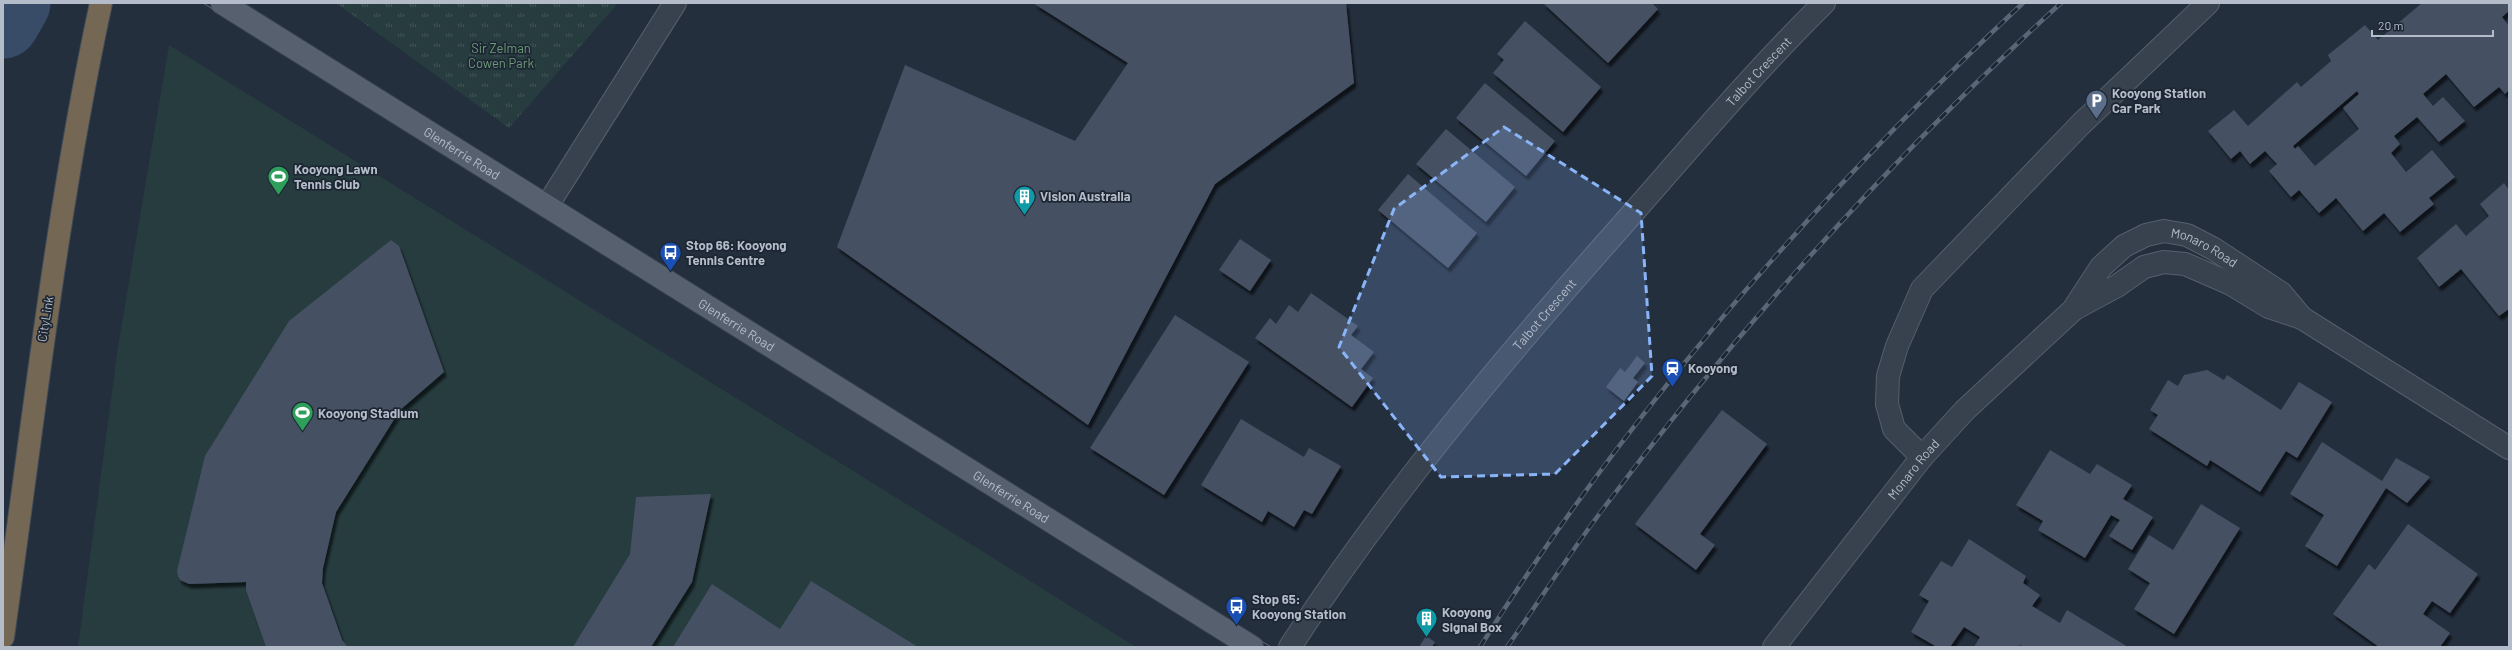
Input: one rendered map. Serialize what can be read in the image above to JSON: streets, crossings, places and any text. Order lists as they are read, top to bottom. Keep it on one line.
{"streets":{"highway":["CityLink"],"main road":["Glenferrie Road"],"street":["Talbot Crescent","Monaro Road"]},"parks":["Sir Zelman Cowen Park"],"places":{"parking":["Kooyong Station Car Park"],"sports":["Kooyong Lawn Tennis Club","Kooyong Stadium"],"building":["Vision Australia","Kooyong Signal Box"],"bus stop":["Stop 66: Kooyong Tennis Centre","Stop 65: Kooyong Station"],"station":["Kooyong"]},"scale_bar":"20 m"}
